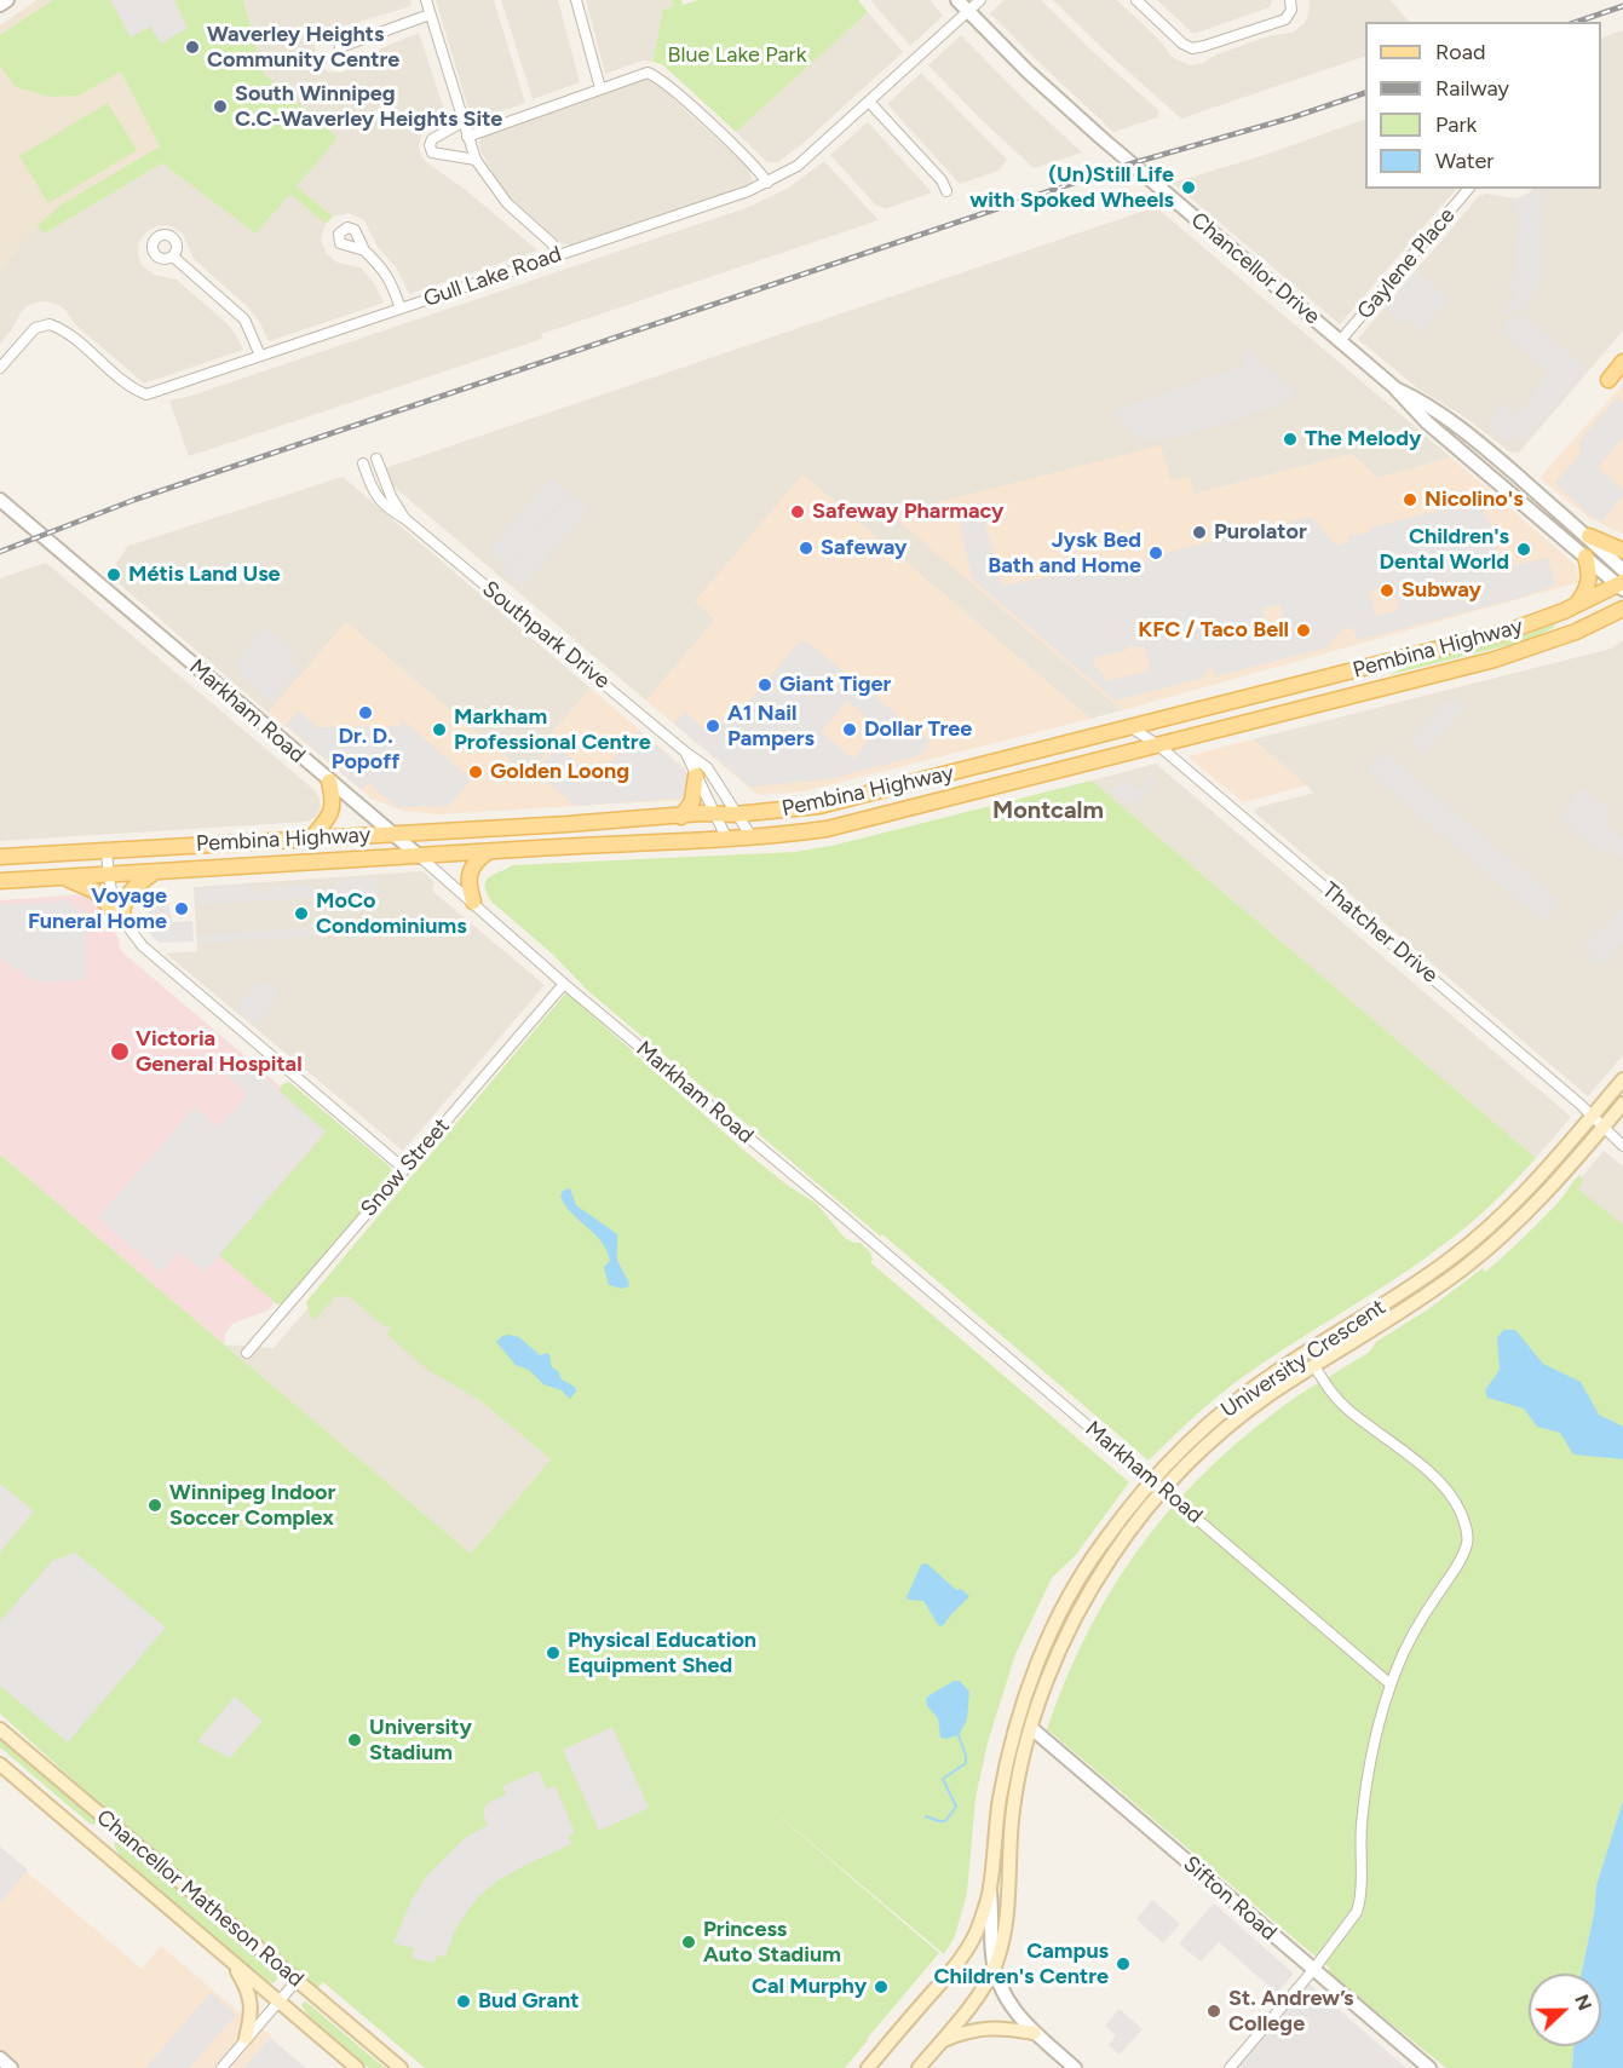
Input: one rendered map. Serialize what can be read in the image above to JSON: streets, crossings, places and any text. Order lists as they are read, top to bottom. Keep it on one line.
{"streets":{"main road":["Pembina Highway","University Crescent","Chancellor Matheson Road"],"street":["Gaylene Place","Chancellor Drive","Gull Lake Road","Southpark Drive","Markham Road","Thatcher Drive","Snow Street","Sifton Road"]},"crossings":[["Gaylene Place","Chancellor Drive"],["Chancellor Drive","Gull Lake Road"],["Chancellor Drive","Pembina Highway"],["Southpark Drive","Pembina Highway"],["Pembina Highway","Markham Road"],["Pembina Highway","Thatcher Drive"],["Markham Road","Snow Street"],["Markham Road","University Crescent"],["Thatcher Drive","University Crescent"],["University Crescent","Sifton Road"]],"districts":["Montcalm"],"parks":["Blue Lake Park"],"places":["Waverley Heights Community Centre","South Winnipeg C.C-Waverley Heights Site","(Un)Still Life with Spoked Wheels","The Melody","Nicolino's","Safeway Pharmacy","Purolator","Safeway","Children's Dental World","Jysk Bed Bath and Home","Métis Land Use","Subway","KFC / Taco Bell","Giant Tiger","Dr. D. Popoff","A1 Nail Pampers","Markham Professional Centre","Dollar Tree","Golden Loong","Voyage Funeral Home","MoCo Condominiums","Victoria General Hospital","Winnipeg Indoor Soccer Complex","Physical Education Equipment Shed","University Stadium","Princess Auto Stadium","Campus Children's Centre","Cal Murphy","Bud Grant","St. Andrew’s College"],"legend":["Road","Railway","Park","Water"],"north":"right"}
